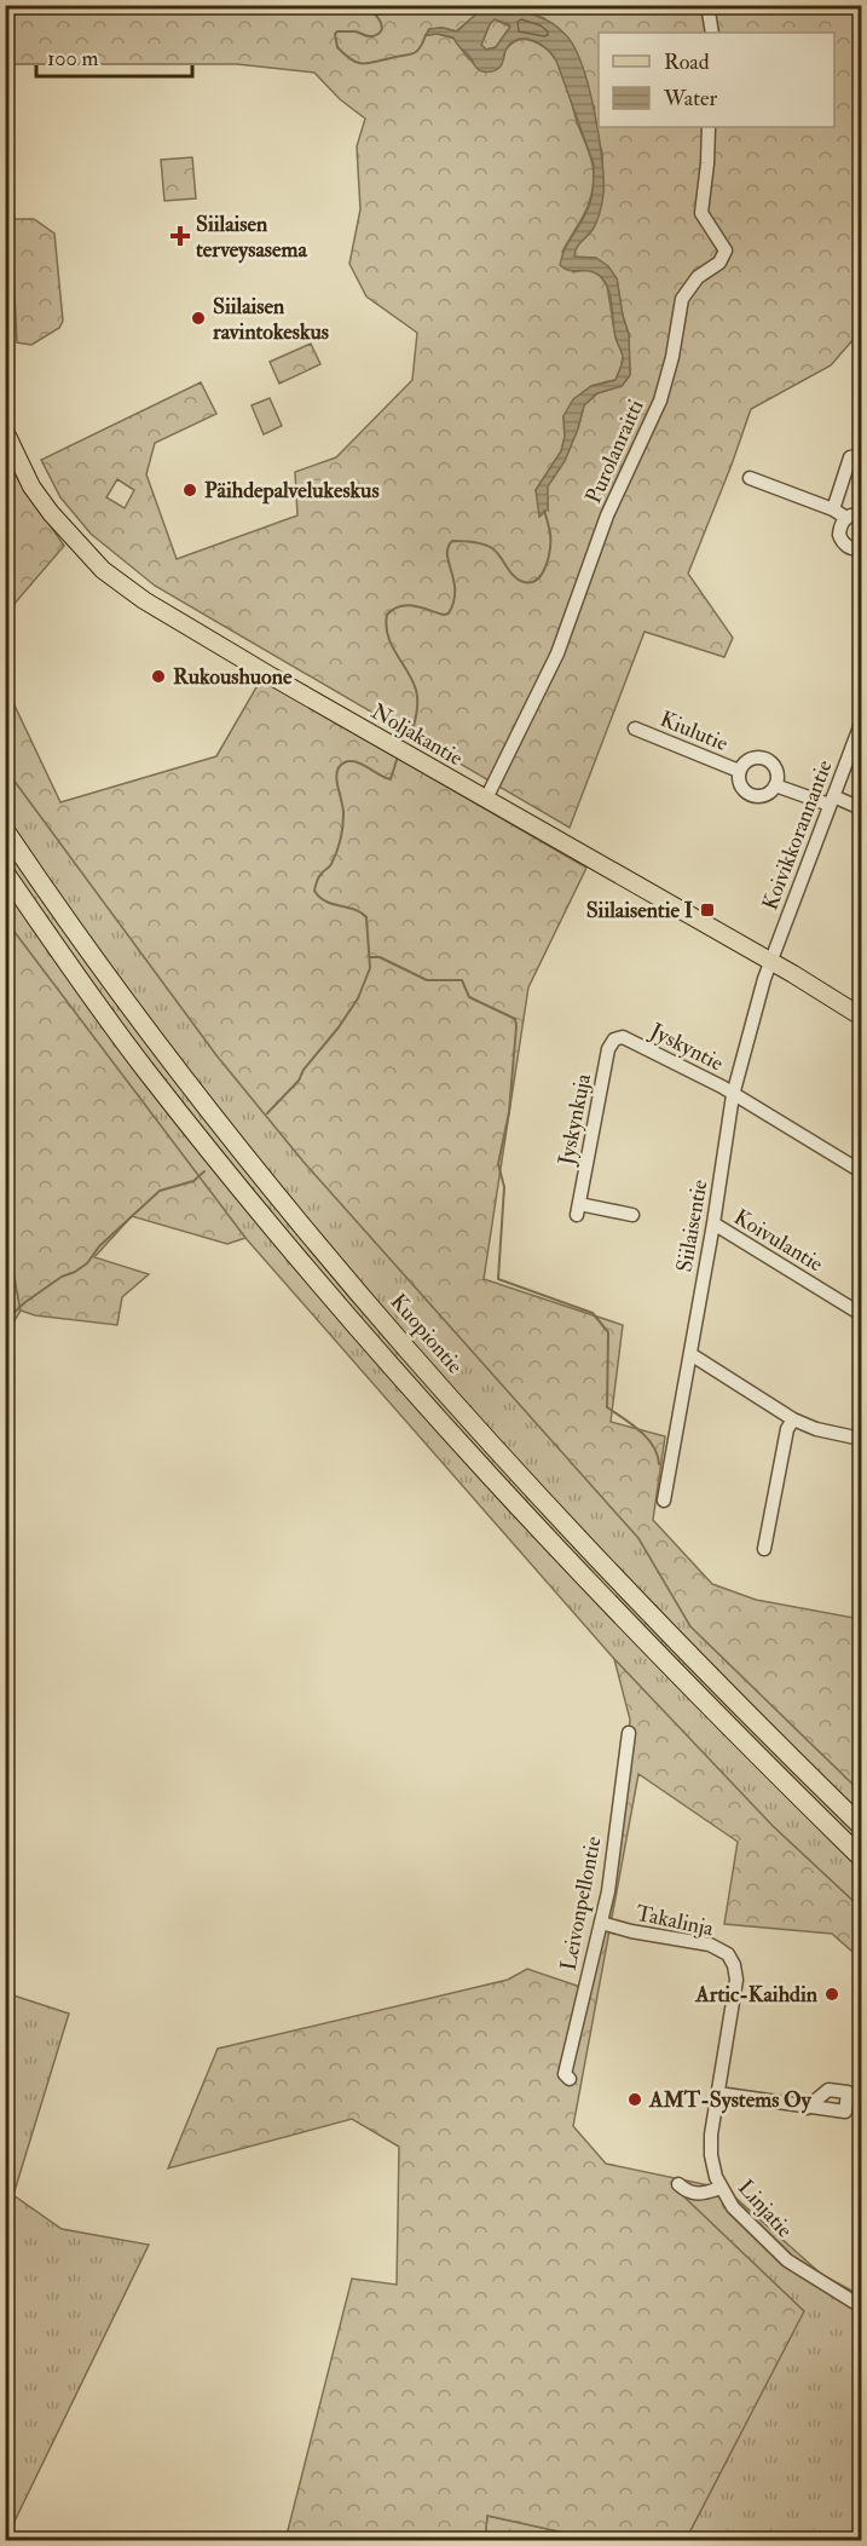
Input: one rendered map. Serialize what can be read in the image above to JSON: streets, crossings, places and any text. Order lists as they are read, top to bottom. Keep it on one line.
{"streets":{"highway":["Kuopiontie"],"main road":["Noljakantie"],"street":["Purolanraitti","Kiulutie","Koivikkorannantie","Jyskyntie","Jyskynkuja","Siilaisentie","Koivulantie","Leivonpellontie","Takalinja","Linjatie"]},"crossings":[["Purolanraitti","Noljakantie"],["Noljakantie","Koivikkorannantie"],["Noljakantie","Siilaisentie"],["Koivikkorannantie","Siilaisentie"],["Jyskyntie","Jyskynkuja"],["Jyskyntie","Siilaisentie"],["Siilaisentie","Koivulantie"],["Leivonpellontie","Takalinja"],["Takalinja","Linjatie"]],"places":{"health":["Siilaisen terveysasema"],"other":["Siilaisen ravintokeskus","Päihdepalvelukeskus","Rukoushuone","Artic-Kaihdin","AMT-Systems Oy"],"transit":["Siilaisentie I"]},"legend":["Road","Water"],"scale_bar":"100 m"}
